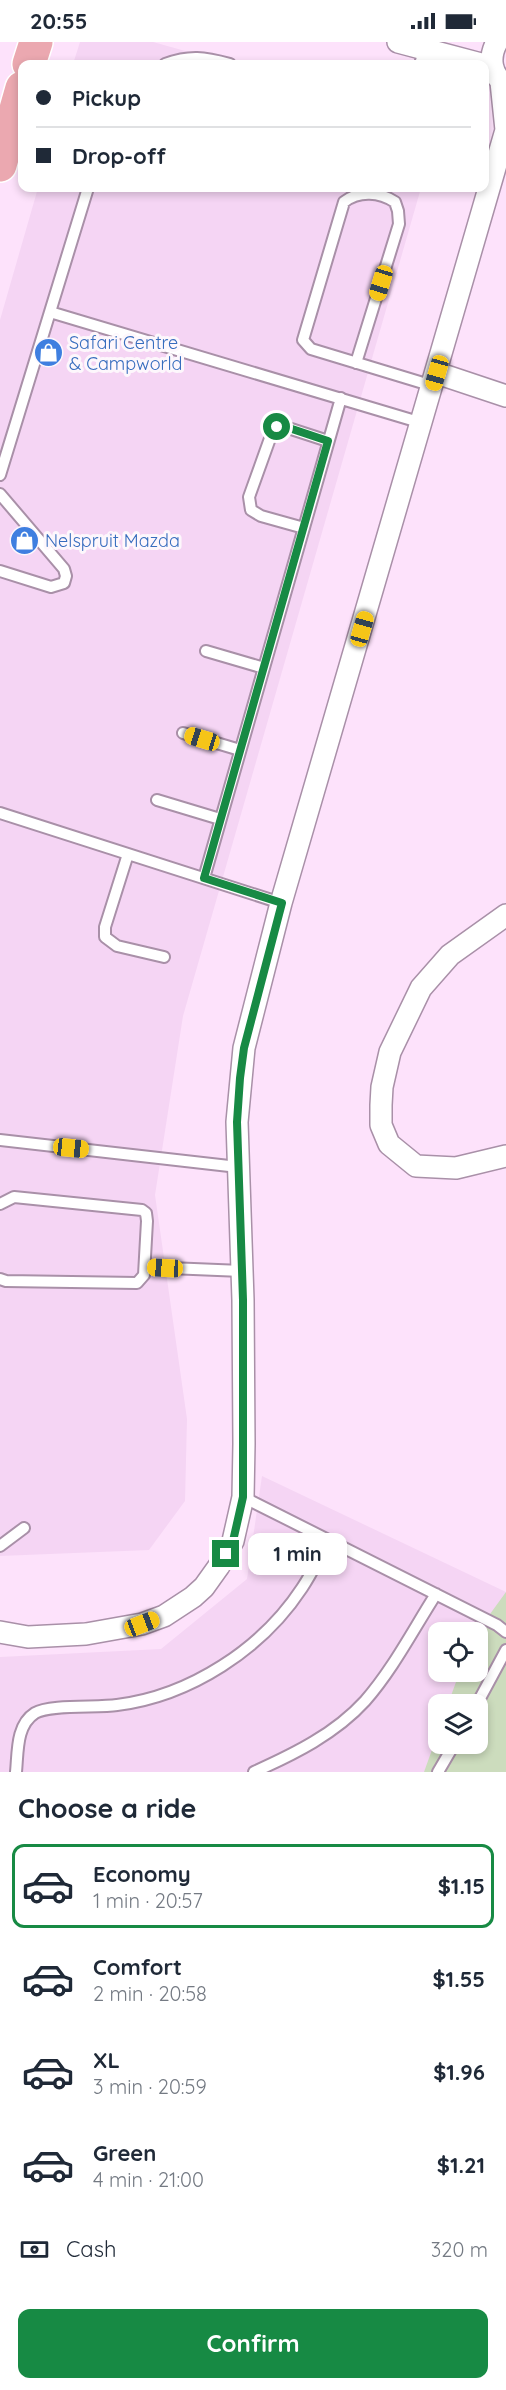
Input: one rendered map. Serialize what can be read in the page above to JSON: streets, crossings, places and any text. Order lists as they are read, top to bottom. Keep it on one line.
{"places":{"shop":["Safari Centre & Campworld","Nelspruit Mazda"]},"page":{"status":"20:55","banner":["Pickup","Drop-off"],"bubble":"1 min","heading":"Choose a ride","list":[{"name":"Economy","note":"1 min · 20:57","value":"$1.15"},{"name":"Comfort","note":"2 min · 20:58","value":"$1.55"},{"name":"XL","note":"3 min · 20:59","value":"$1.96"},{"name":"Green","note":"4 min · 21:00","value":"$1.21"}],"pay":["Cash","320 m"],"buttons":"Confirm"}}
